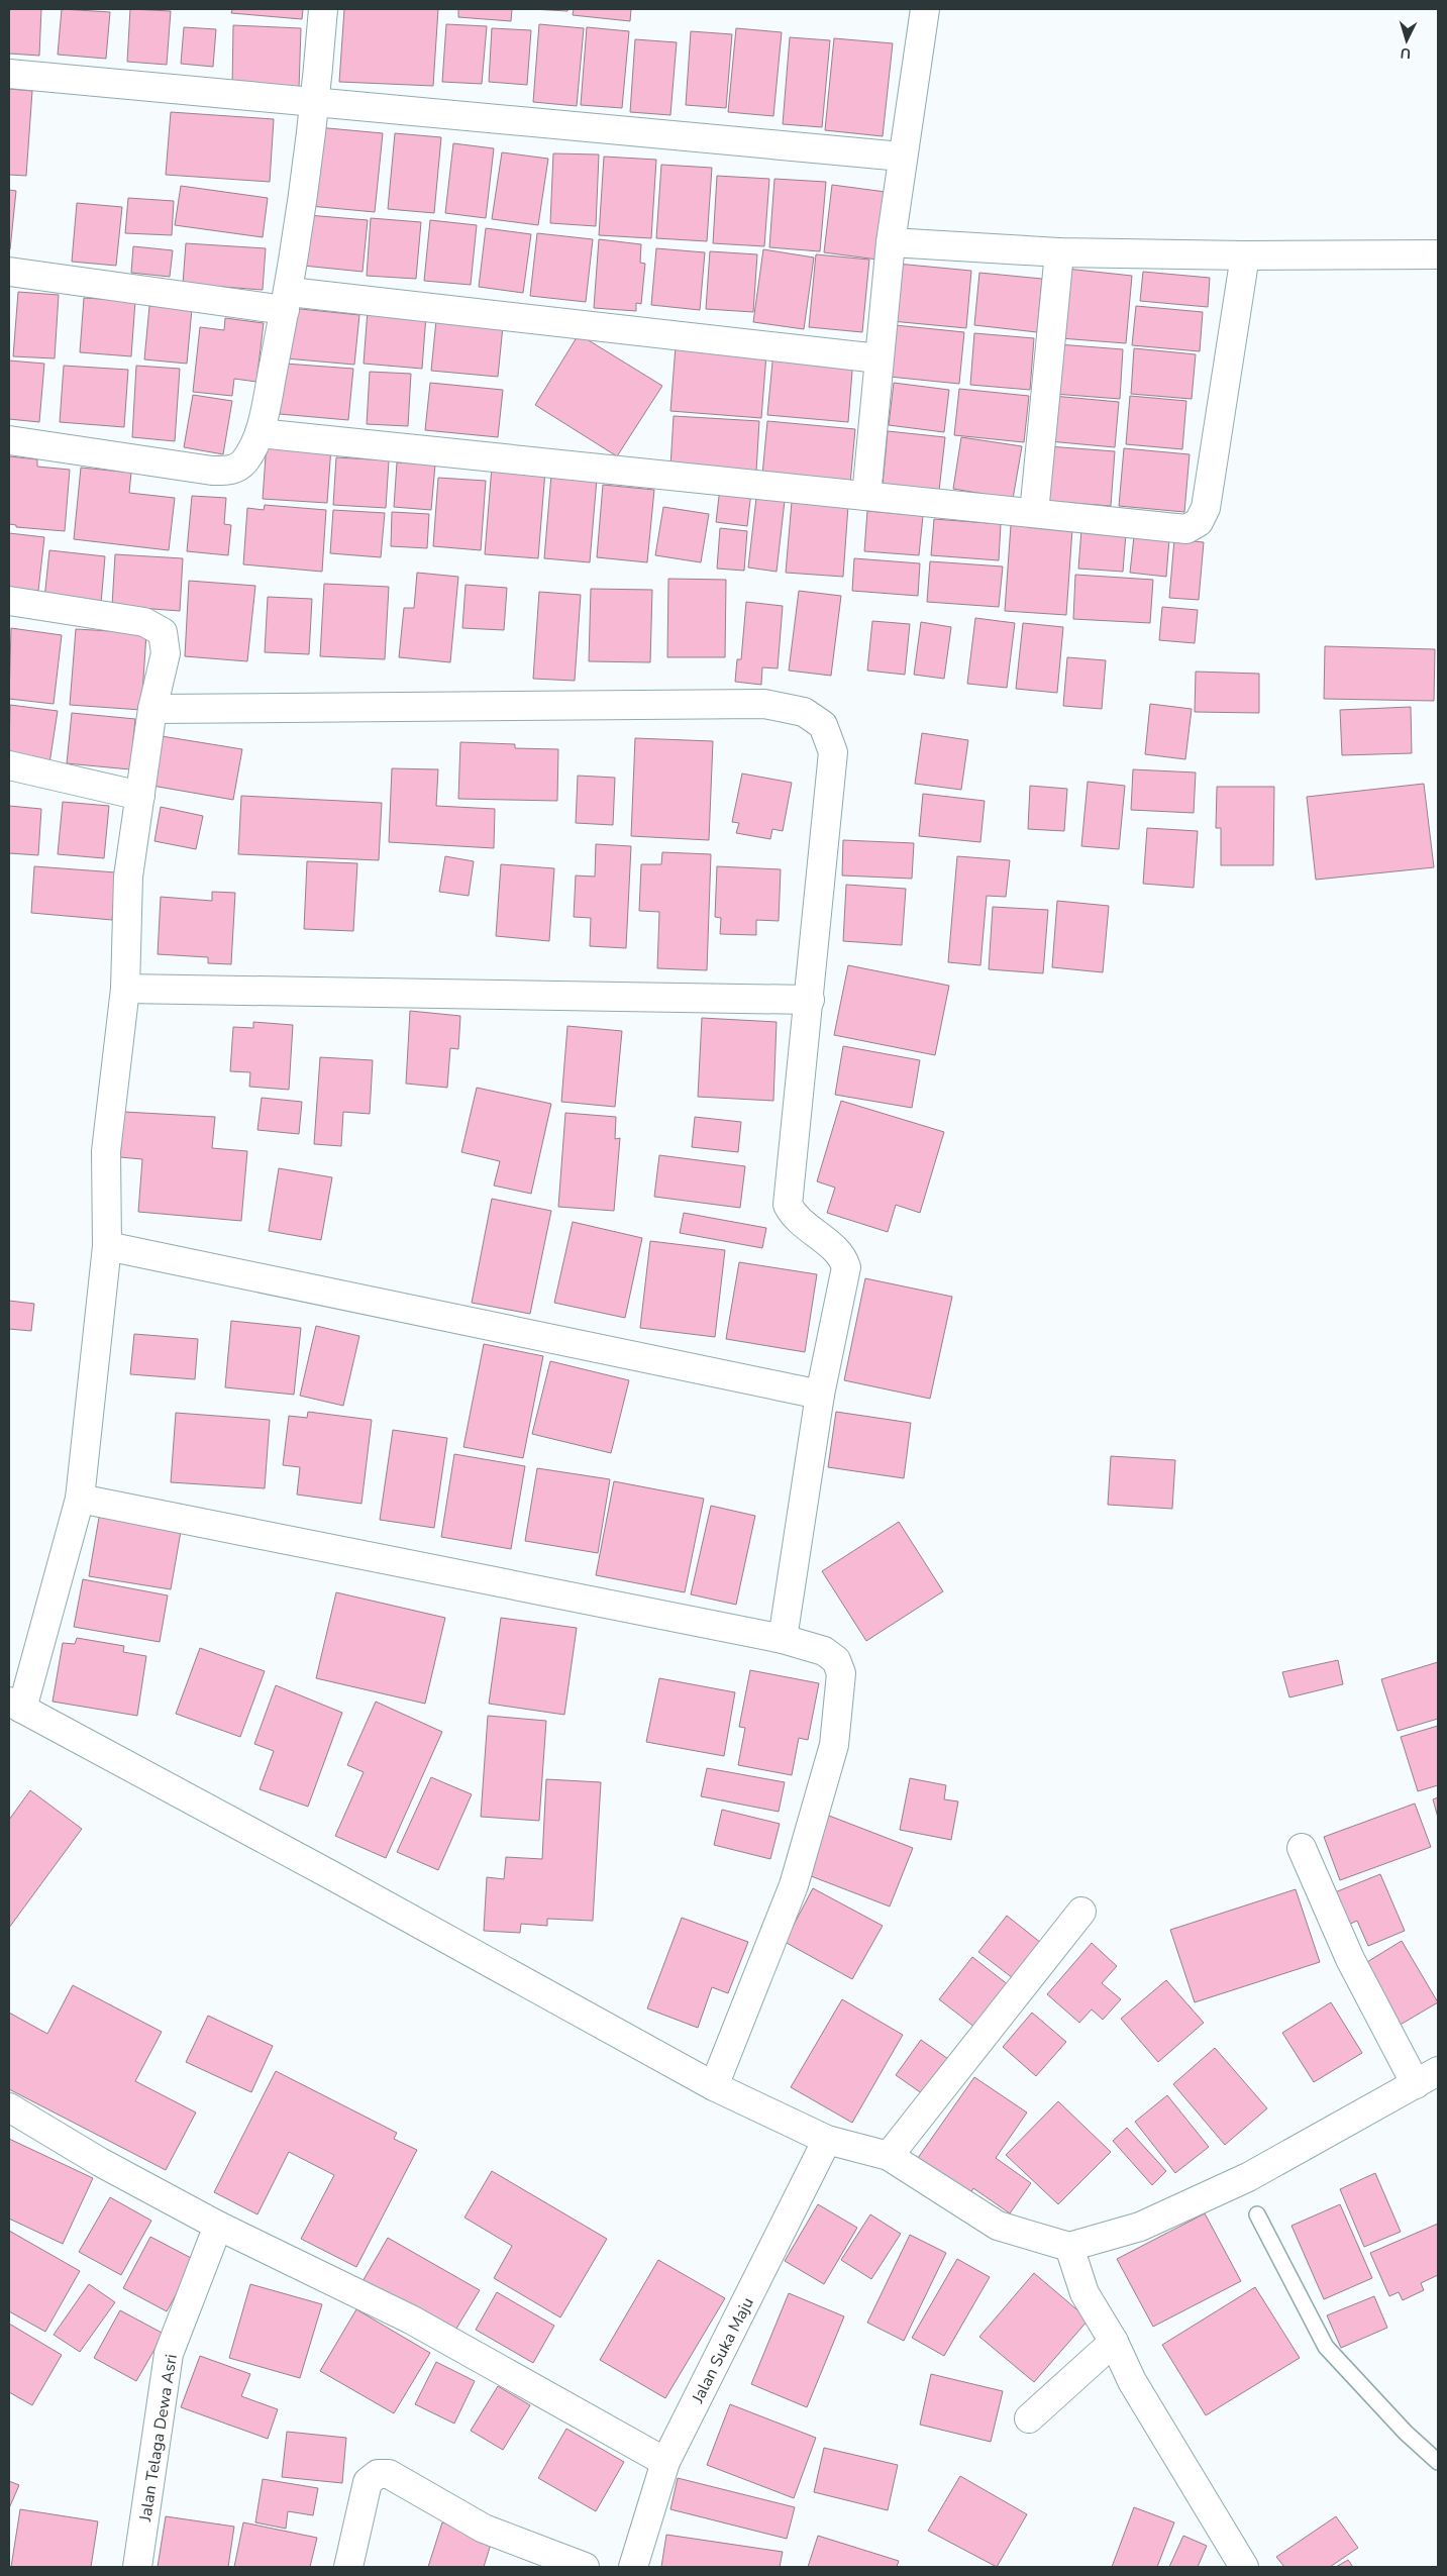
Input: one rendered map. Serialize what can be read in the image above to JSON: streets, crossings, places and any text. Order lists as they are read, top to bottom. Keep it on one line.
{"streets":{"street":["Jalan Suka Maju","Jalan Telaga Dewa Asri"]},"north":"bottom"}
